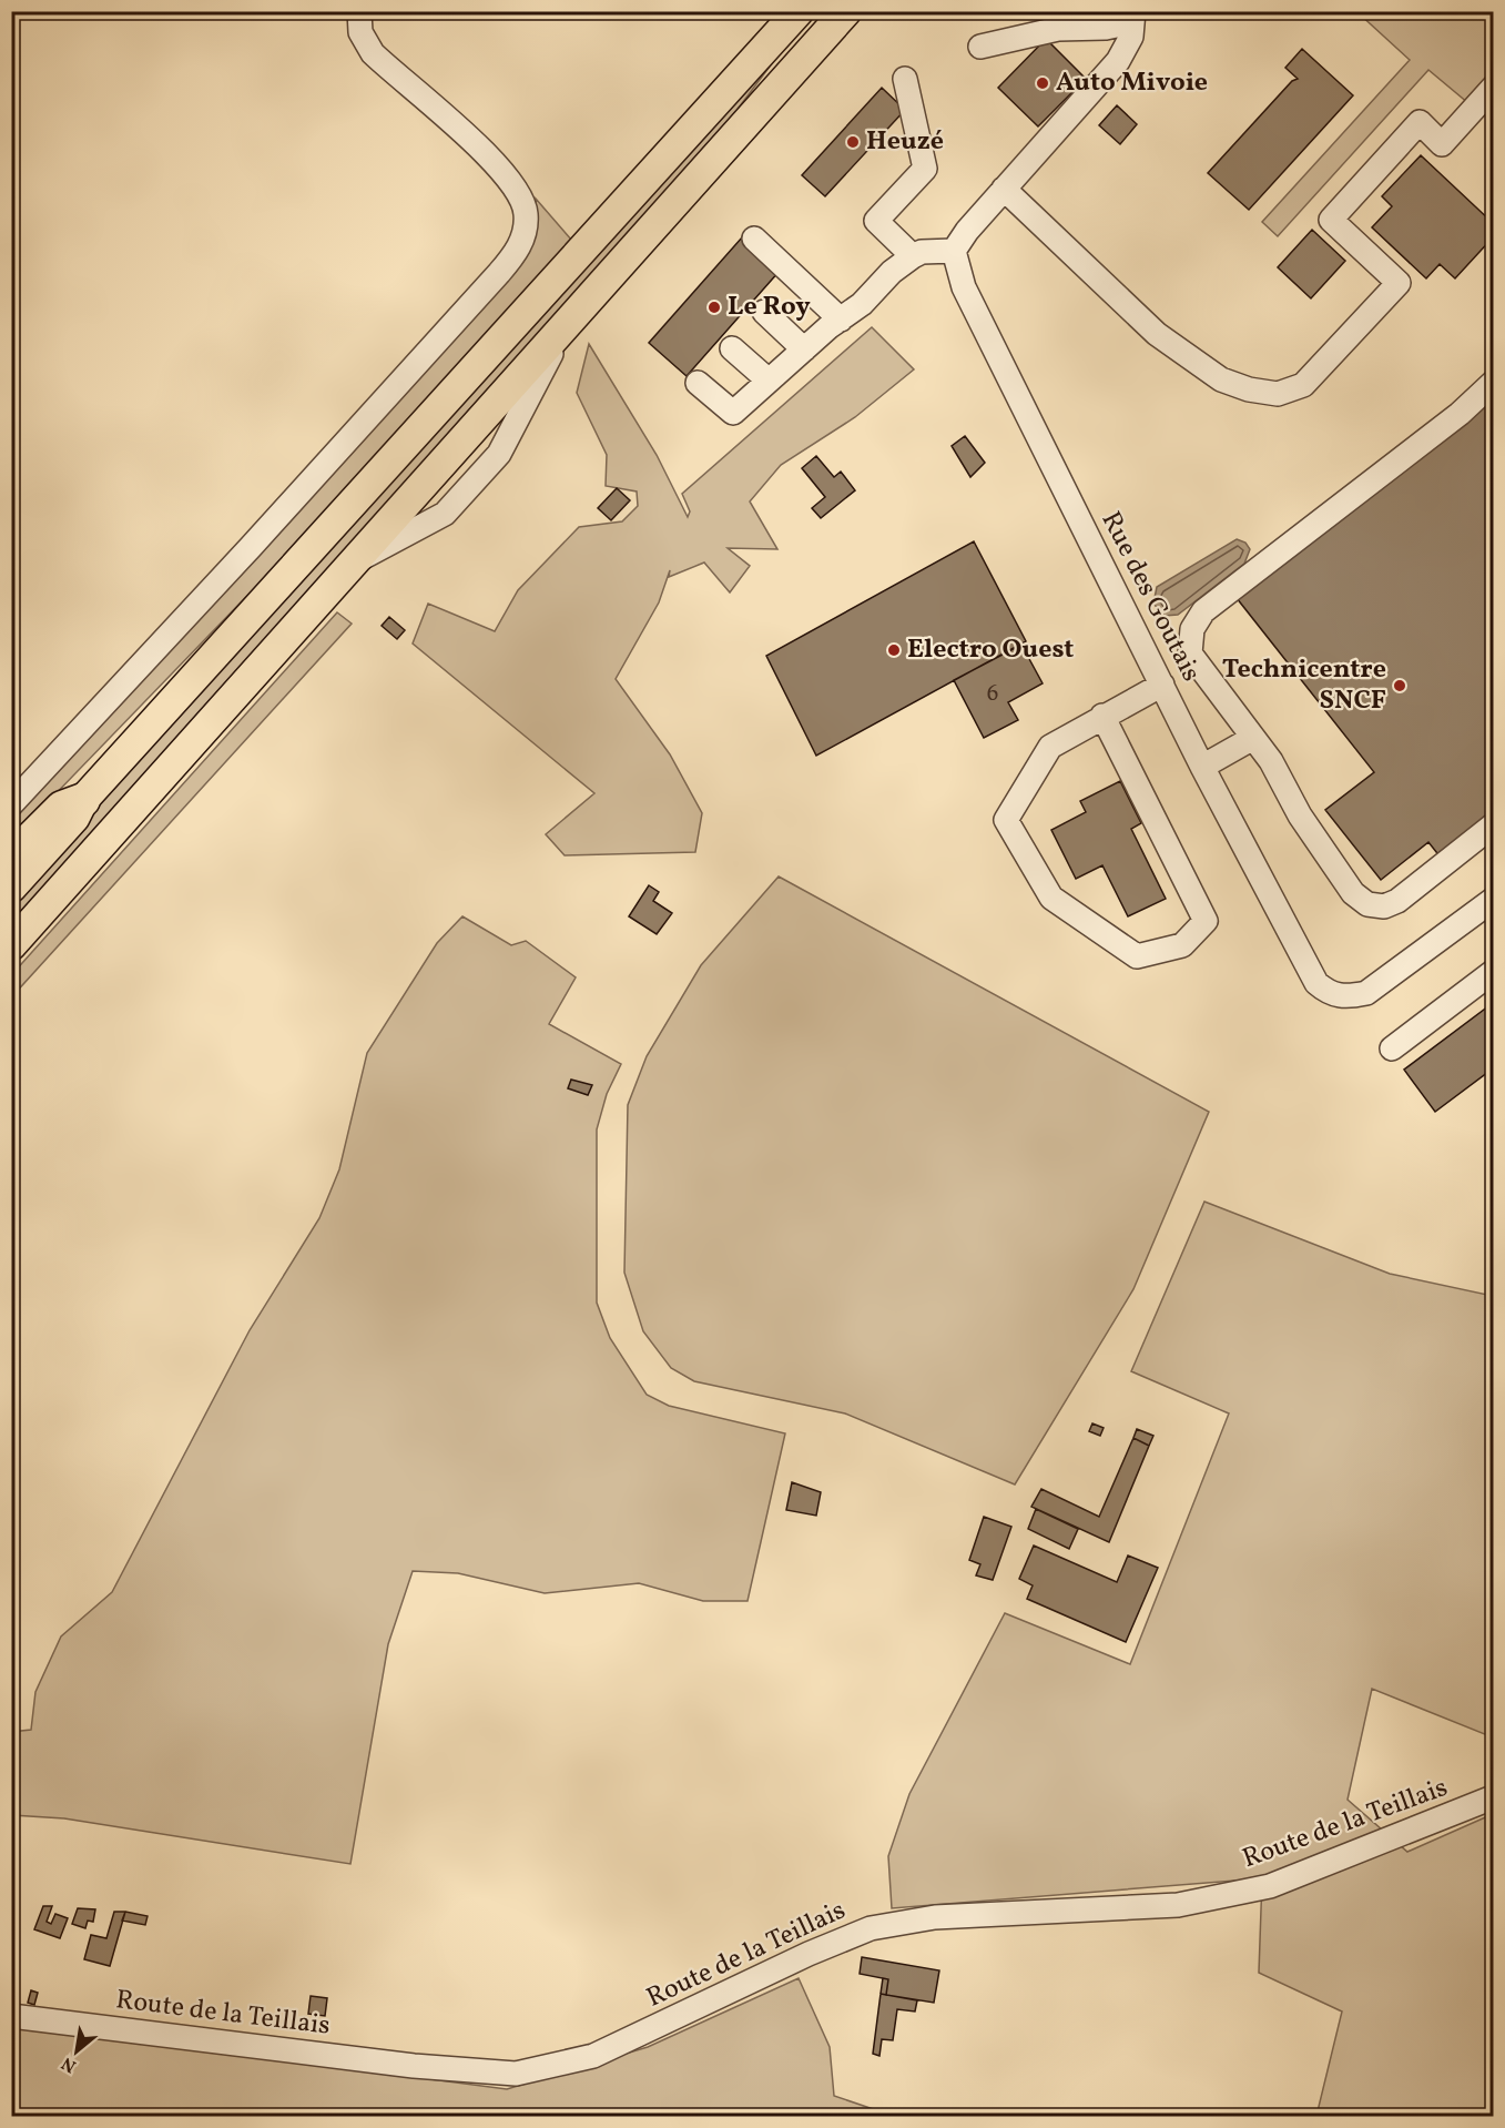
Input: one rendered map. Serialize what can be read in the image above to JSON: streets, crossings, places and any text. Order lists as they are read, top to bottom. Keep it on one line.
{"streets":{"street":["Rue des Goutais","Route de la Teillais"]},"places":["Auto Mivoie","Heuzé","Le Roy","Electro Ouest","Technicentre SNCF"],"house_numbers":["6"],"north":"bottom left"}
